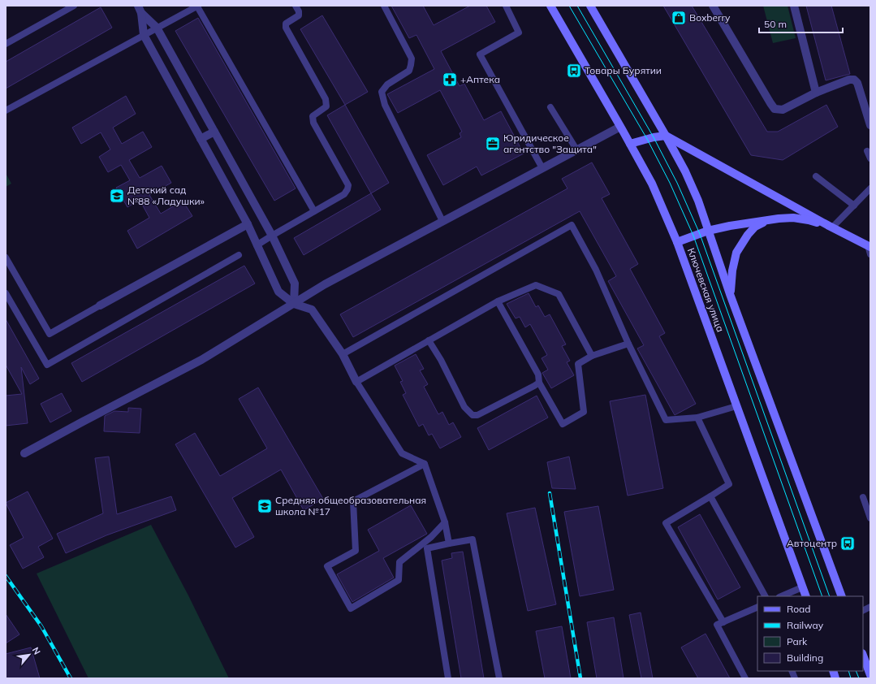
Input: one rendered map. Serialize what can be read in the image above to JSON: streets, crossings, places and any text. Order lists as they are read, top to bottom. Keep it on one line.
{"streets":{"main road":["Ключевская улица"]},"places":{"shop":["Boxberry"],"bus stop":["Товары Бурятии","Автоцентр"],"pharmacy":["+Аптека"],"office":["Юридическое агентство \"Защита\""],"school or university":["Детский сад №88 «Ладушки»","Средняя общеобразовательная школа №17"]},"legend":["Road","Railway","Park","Building"],"scale_bar":"50 m","north":"top right"}
